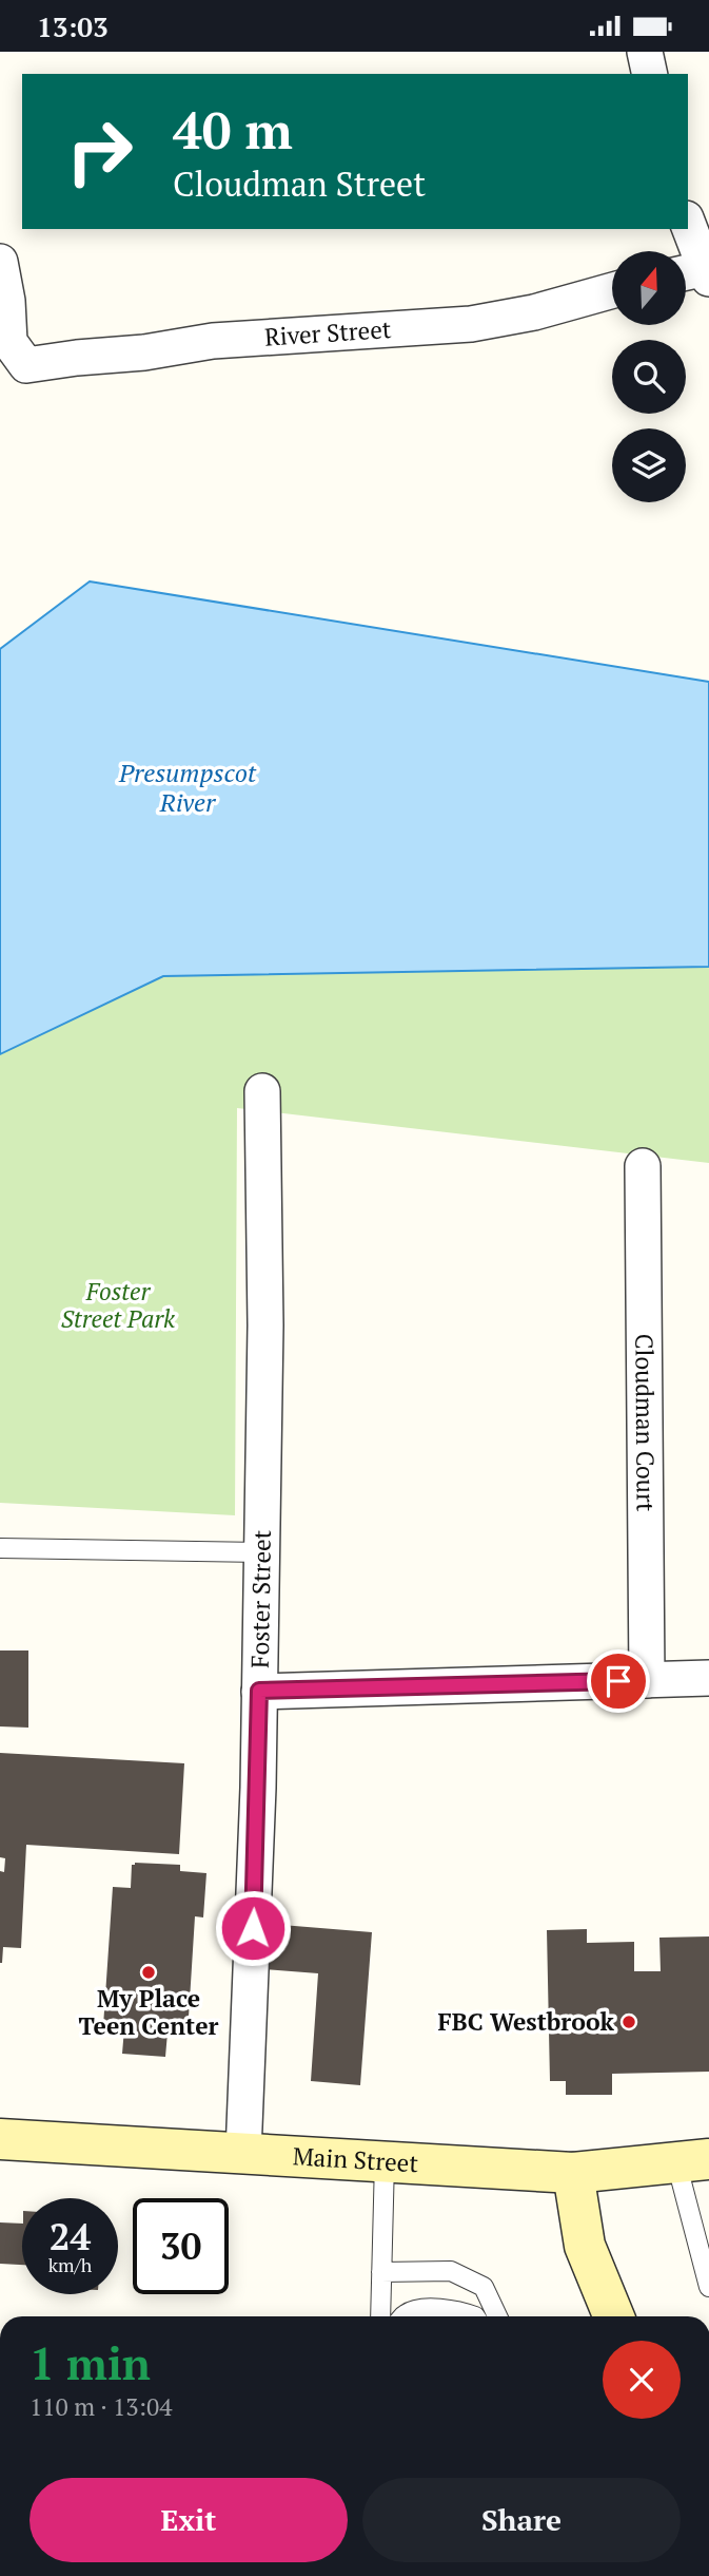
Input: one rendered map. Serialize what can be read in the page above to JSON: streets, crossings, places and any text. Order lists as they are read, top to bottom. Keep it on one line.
{"streets":{"main road":["Main Street"],"street":["River Street","Cloudman Court","Foster Street"]},"crossings":[["Foster Street","Main Street"]],"water":["Presumpscot River"],"parks":["Foster Street Park"],"places":["My Place Teen Center","FBC Westbrook"],"north":"top","page":{"status":"13:03","turn":["40 m","Cloudman Street"],"speed":"24 km/h","limit":"30","heading":["1 min","110 m · 13:04"],"buttons":["Exit","Share"]}}
